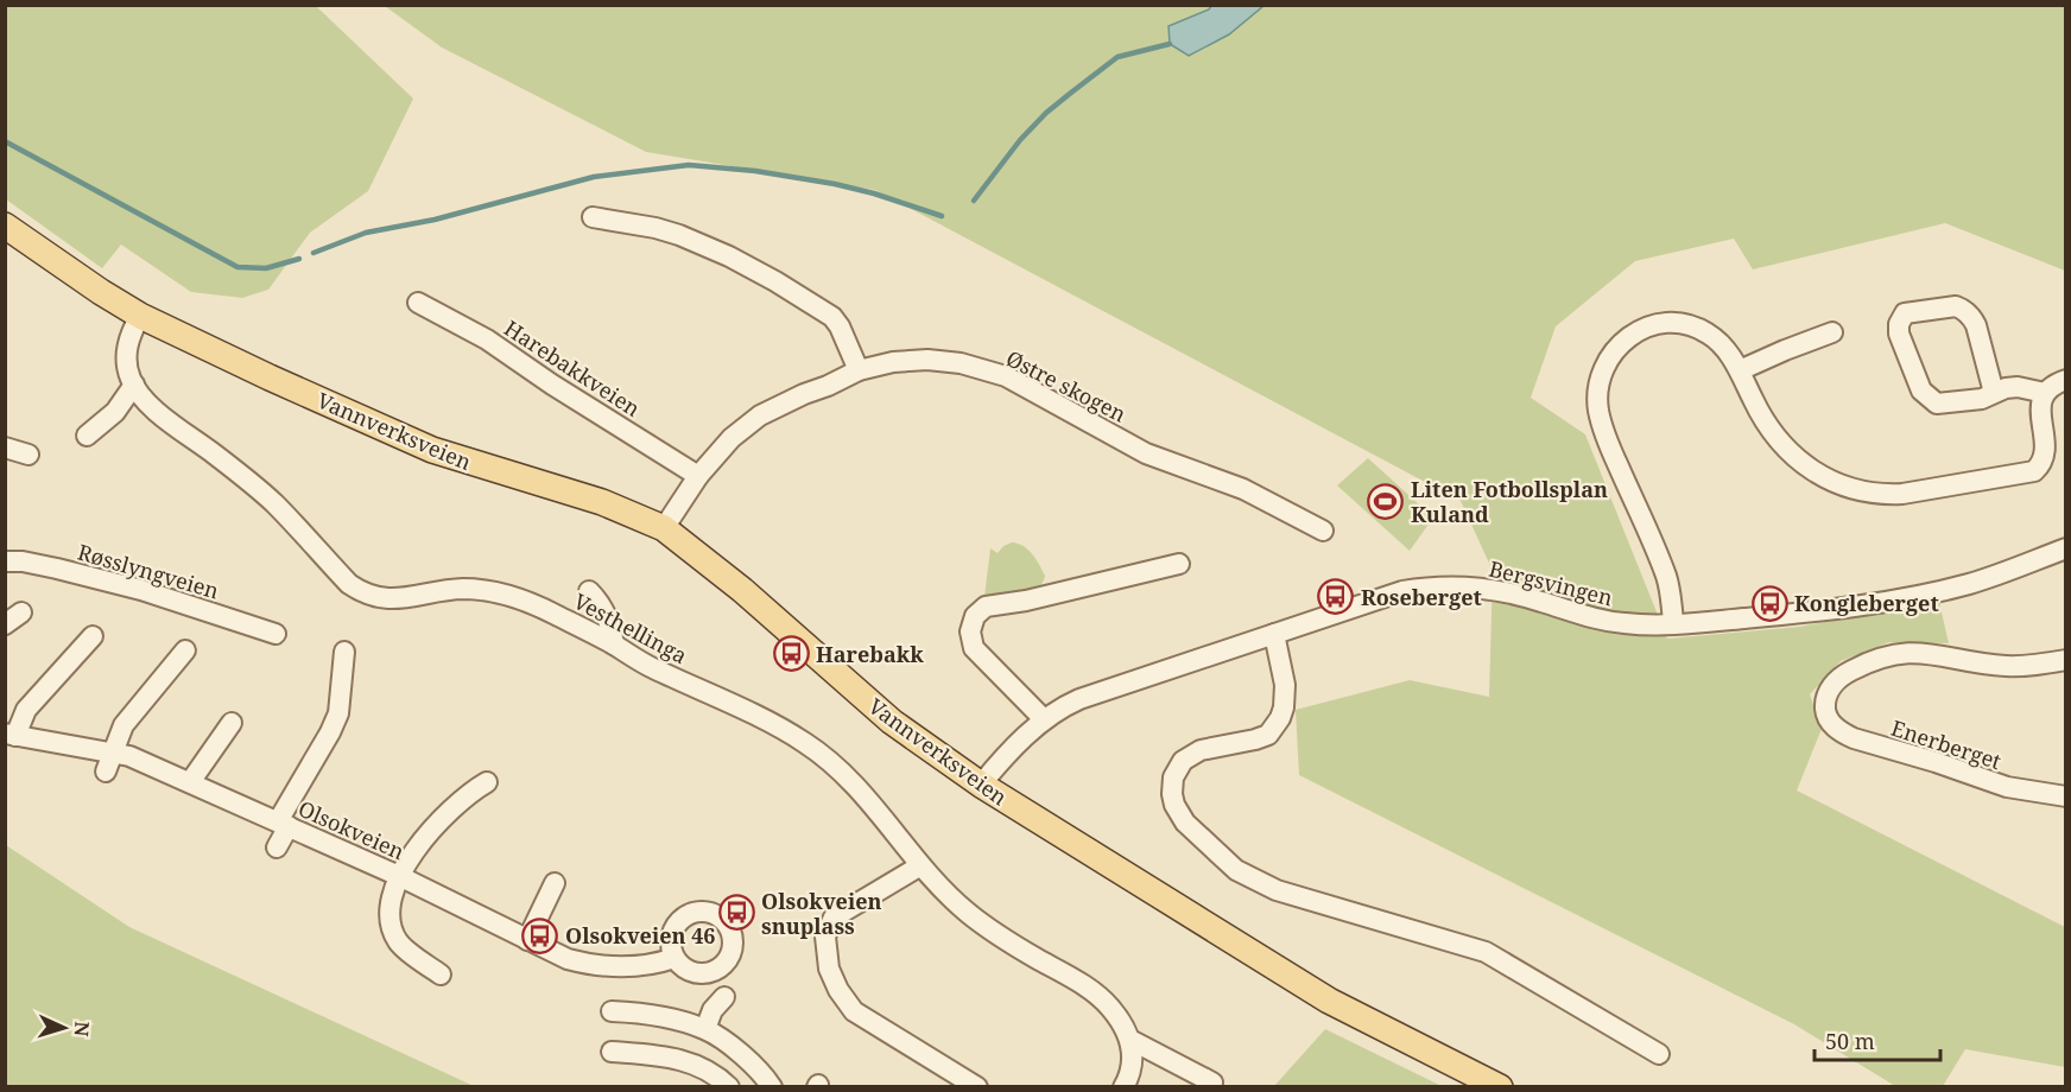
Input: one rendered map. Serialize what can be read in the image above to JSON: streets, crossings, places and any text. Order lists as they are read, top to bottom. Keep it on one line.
{"streets":{"main road":["Vannverksveien"],"street":["Harebakkveien","Østre skogen","Røsslyngveien","Bergsvingen","Vesthellinga","Enerberget","Olsokveien"]},"crossings":[["Harebakkveien","Østre skogen"],["Østre skogen","Vannverksveien"],["Vannverksveien","Bergsvingen"]],"places":{"sports":["Liten Fotbollsplan Kuland"],"bus stop":["Roseberget","Kongleberget","Harebakk","Olsokveien snuplass","Olsokveien 46"]},"scale_bar":"50 m","north":"right"}
